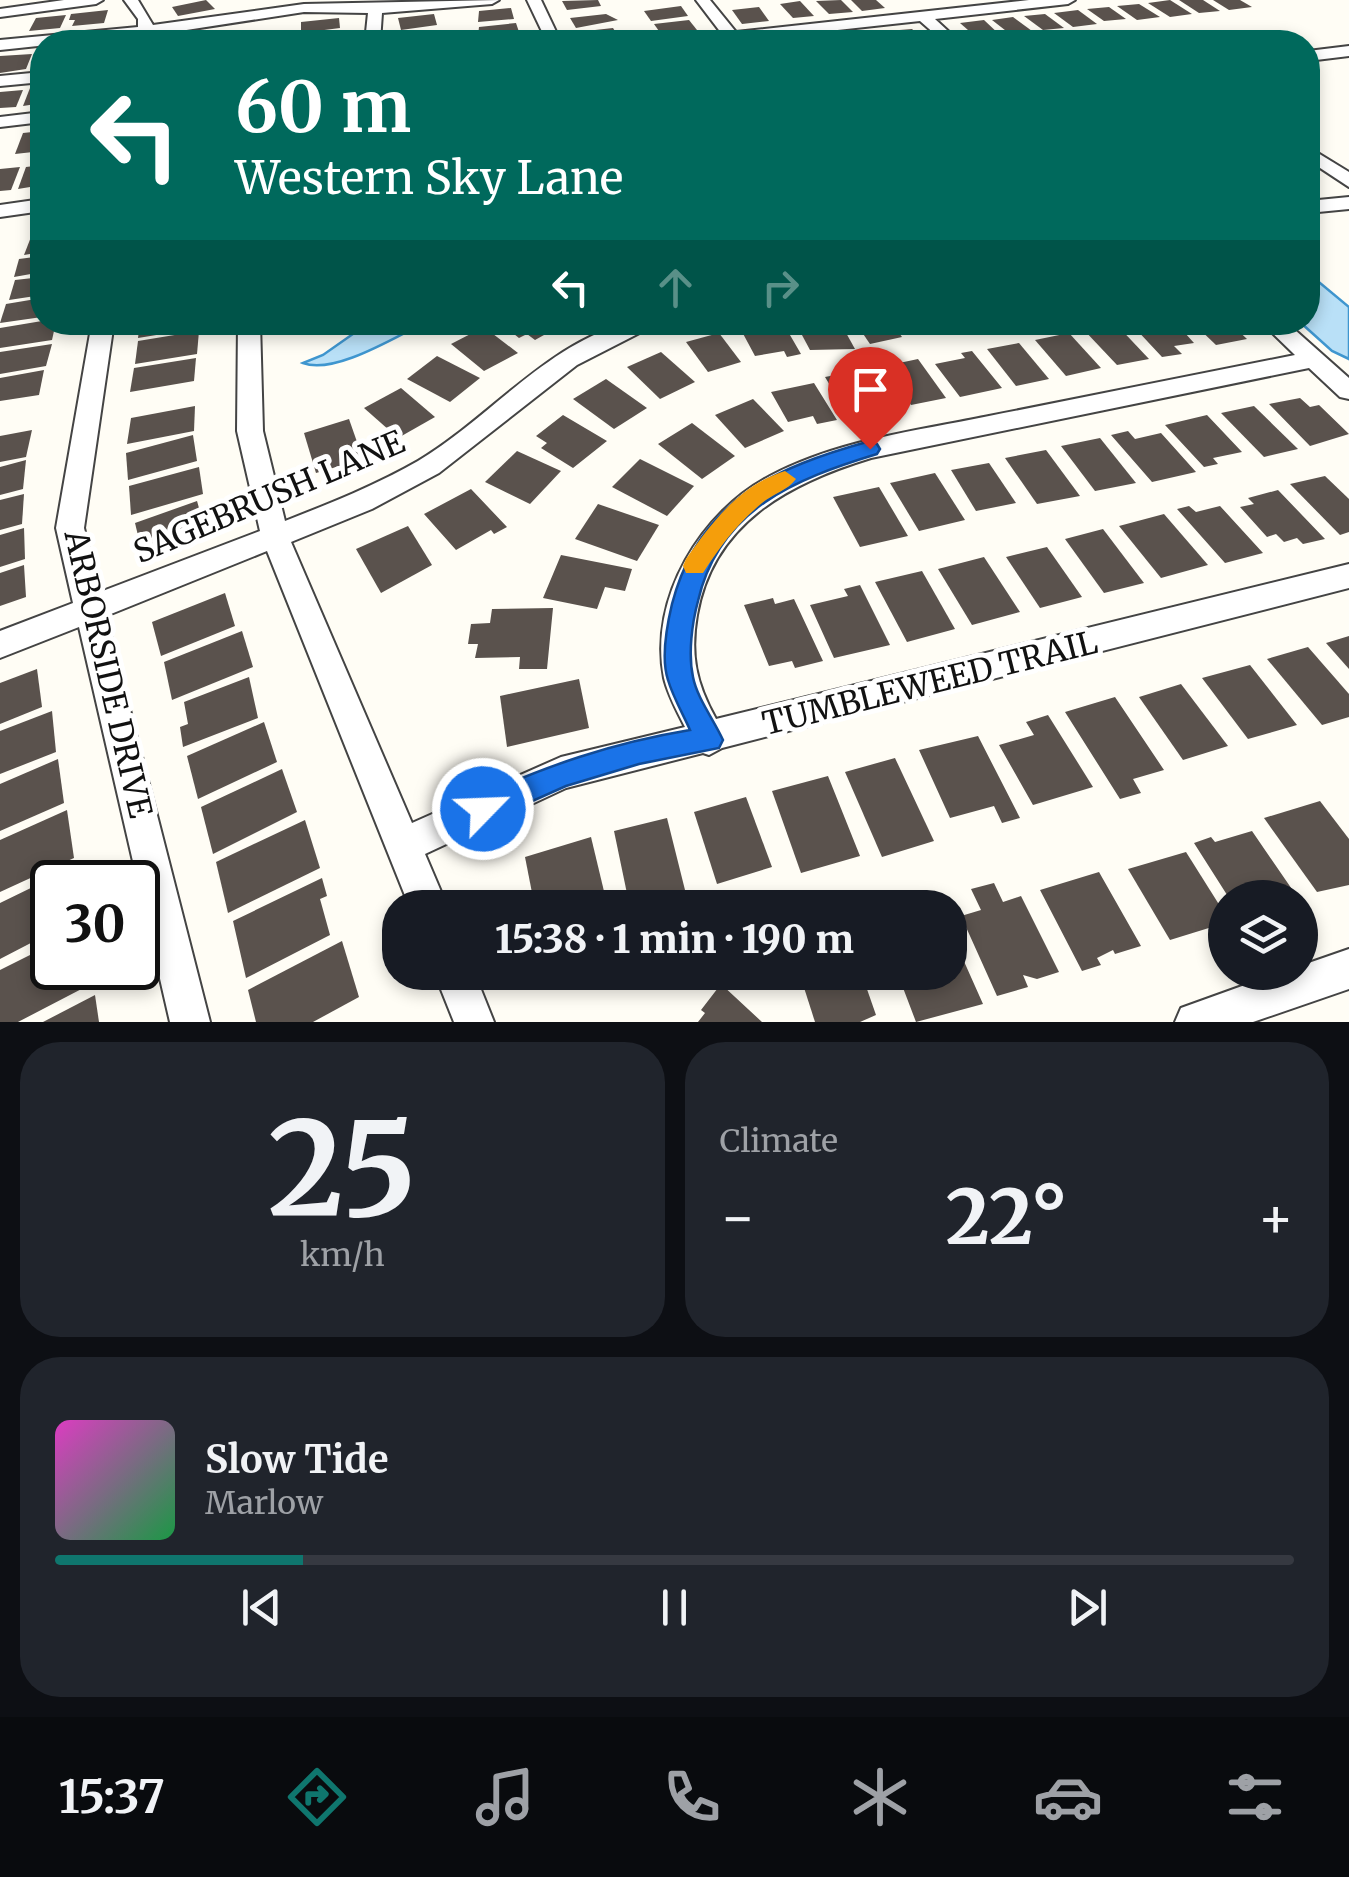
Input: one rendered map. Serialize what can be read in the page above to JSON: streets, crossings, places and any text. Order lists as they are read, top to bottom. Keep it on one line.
{"streets":{"street":["SAGEBRUSH LANE","ARBORSIDE DRIVE","TUMBLEWEED TRAIL"]},"crossings":[["SAGEBRUSH LANE","ARBORSIDE DRIVE"]],"page":{"turn":["60 m","Western Sky Lane"],"limit":"30","trip":"15:38 · 1 min · 190 m","tile":[["25","km/h"],"Climate"],"heat":["−","22°","+"],"song":["Slow Tide","Marlow"],"tabs":"15:37"}}
